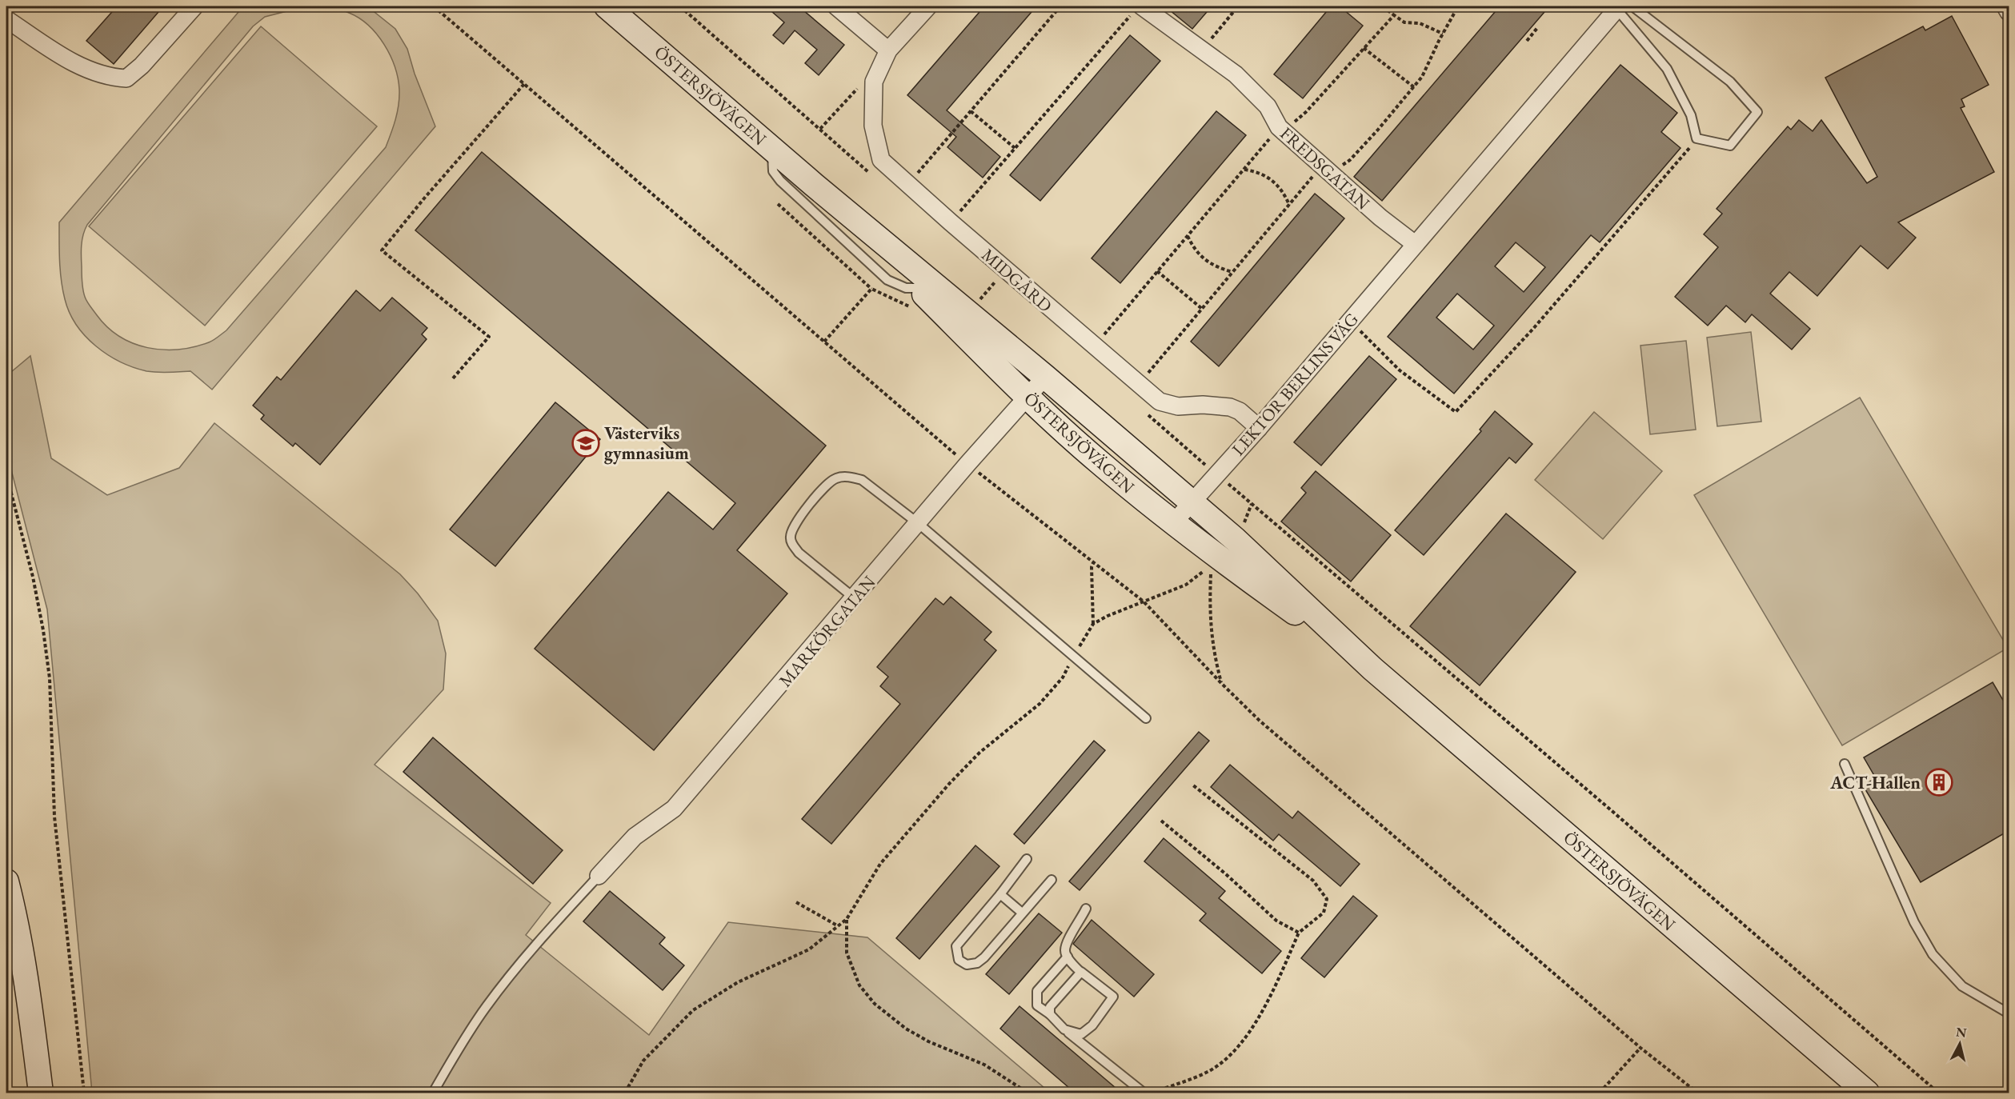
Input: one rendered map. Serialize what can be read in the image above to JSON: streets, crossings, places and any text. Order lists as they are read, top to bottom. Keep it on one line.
{"streets":{"main road":["ÖSTERSJÖVÄGEN"],"street":["FREDSGATAN","MIDGÅRD","LEKTOR BERLINS VÄG","MARKÖRGATAN"]},"crossings":[["ÖSTERSJÖVÄGEN","LEKTOR BERLINS VÄG"],["ÖSTERSJÖVÄGEN","MARKÖRGATAN"],["FREDSGATAN","LEKTOR BERLINS VÄG"],["MIDGÅRD","LEKTOR BERLINS VÄG"]],"places":{"school or university":["Västerviks gymnasium"],"building":["ACT-Hallen"]},"north":"top"}
